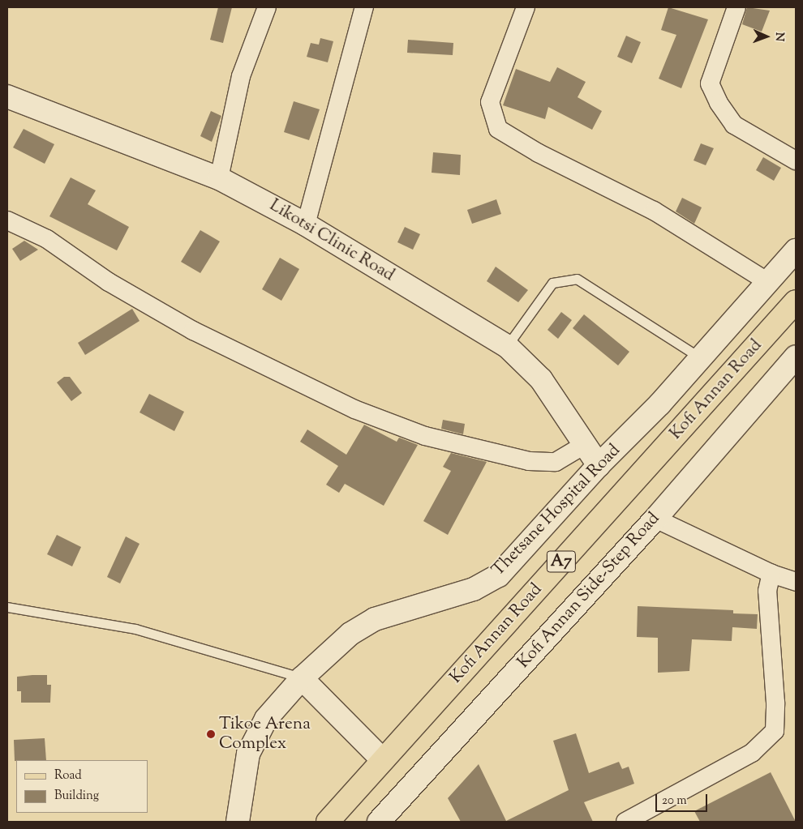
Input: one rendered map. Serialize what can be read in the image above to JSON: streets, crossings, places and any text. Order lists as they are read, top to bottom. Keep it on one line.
{"streets":{"main road":["Kofi Annan Road","A7"],"street":["Likotsi Clinic Road","Thetsane Hospital Road","Kofi Annan Side-Step Road"]},"crossings":[["Likotsi Clinic Road","Thetsane Hospital Road"]],"places":["Tikoe Arena Complex"],"legend":["Road","Building"],"scale_bar":"20 m","north":"right"}
